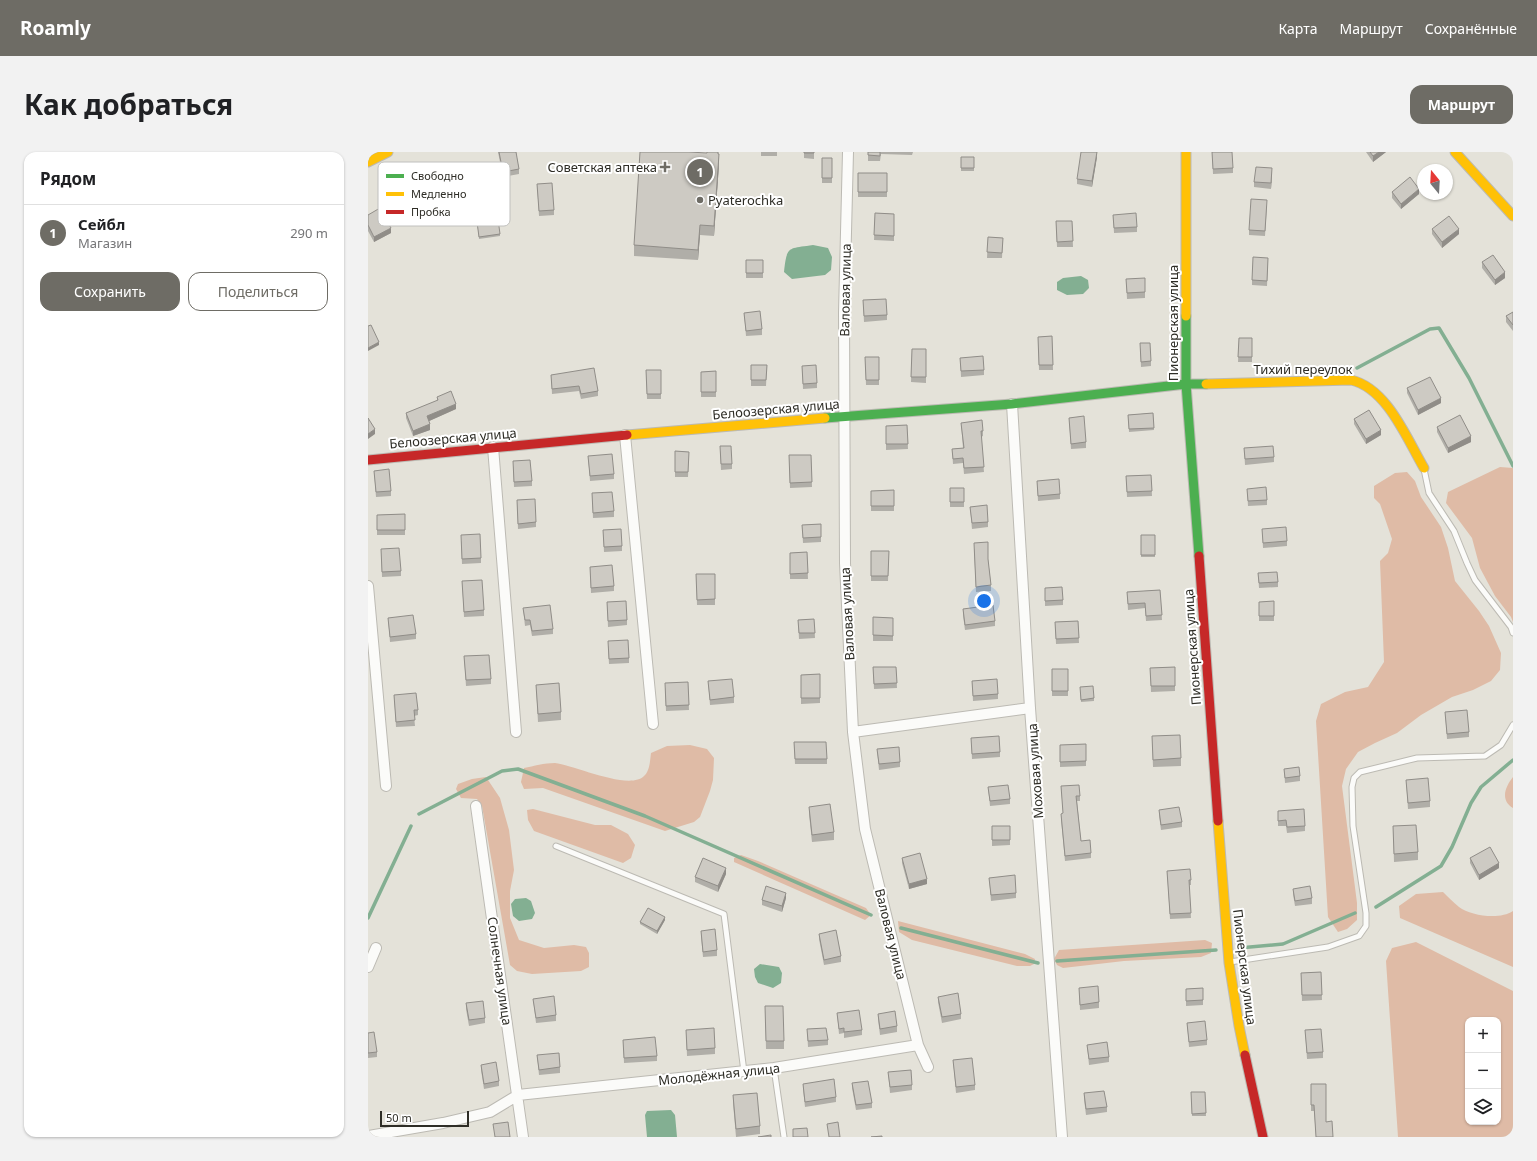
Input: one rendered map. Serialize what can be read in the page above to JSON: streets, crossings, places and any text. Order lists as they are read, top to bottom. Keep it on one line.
{"streets":{"street":["Валовая улица","Пионерская улица","Тихий переулок","Белоозерская улица","Моховая улица","Солнечная улица","Молодёжная улица"]},"crossings":[["Валовая улица","Белоозерская улица"],["Валовая улица","Молодёжная улица"],["Пионерская улица","Тихий переулок"],["Пионерская улица","Белоозерская улица"],["Тихий переулок","Белоозерская улица"],["Белоозерская улица","Моховая улица"],["Солнечная улица","Молодёжная улица"]],"places":{"health":["Советская аптека"],"other":["Pyaterochka"]},"legend":["Свободно","Медленно","Пробка"],"scale_bar":"50 m","north":"top","page":{"header":"Roamly","nav":["Карта","Маршрут","Сохранённые"],"title":"Как добраться","buttons":["Маршрут",["Сохранить","Поделиться"]],"heading":"Рядом","pins":"1","list":[{"mark":"1","name":"Сейбл","note":"Магазин","value":"290 m"}],"map_buttons":["+","−"],"scale":"50 m"}}
